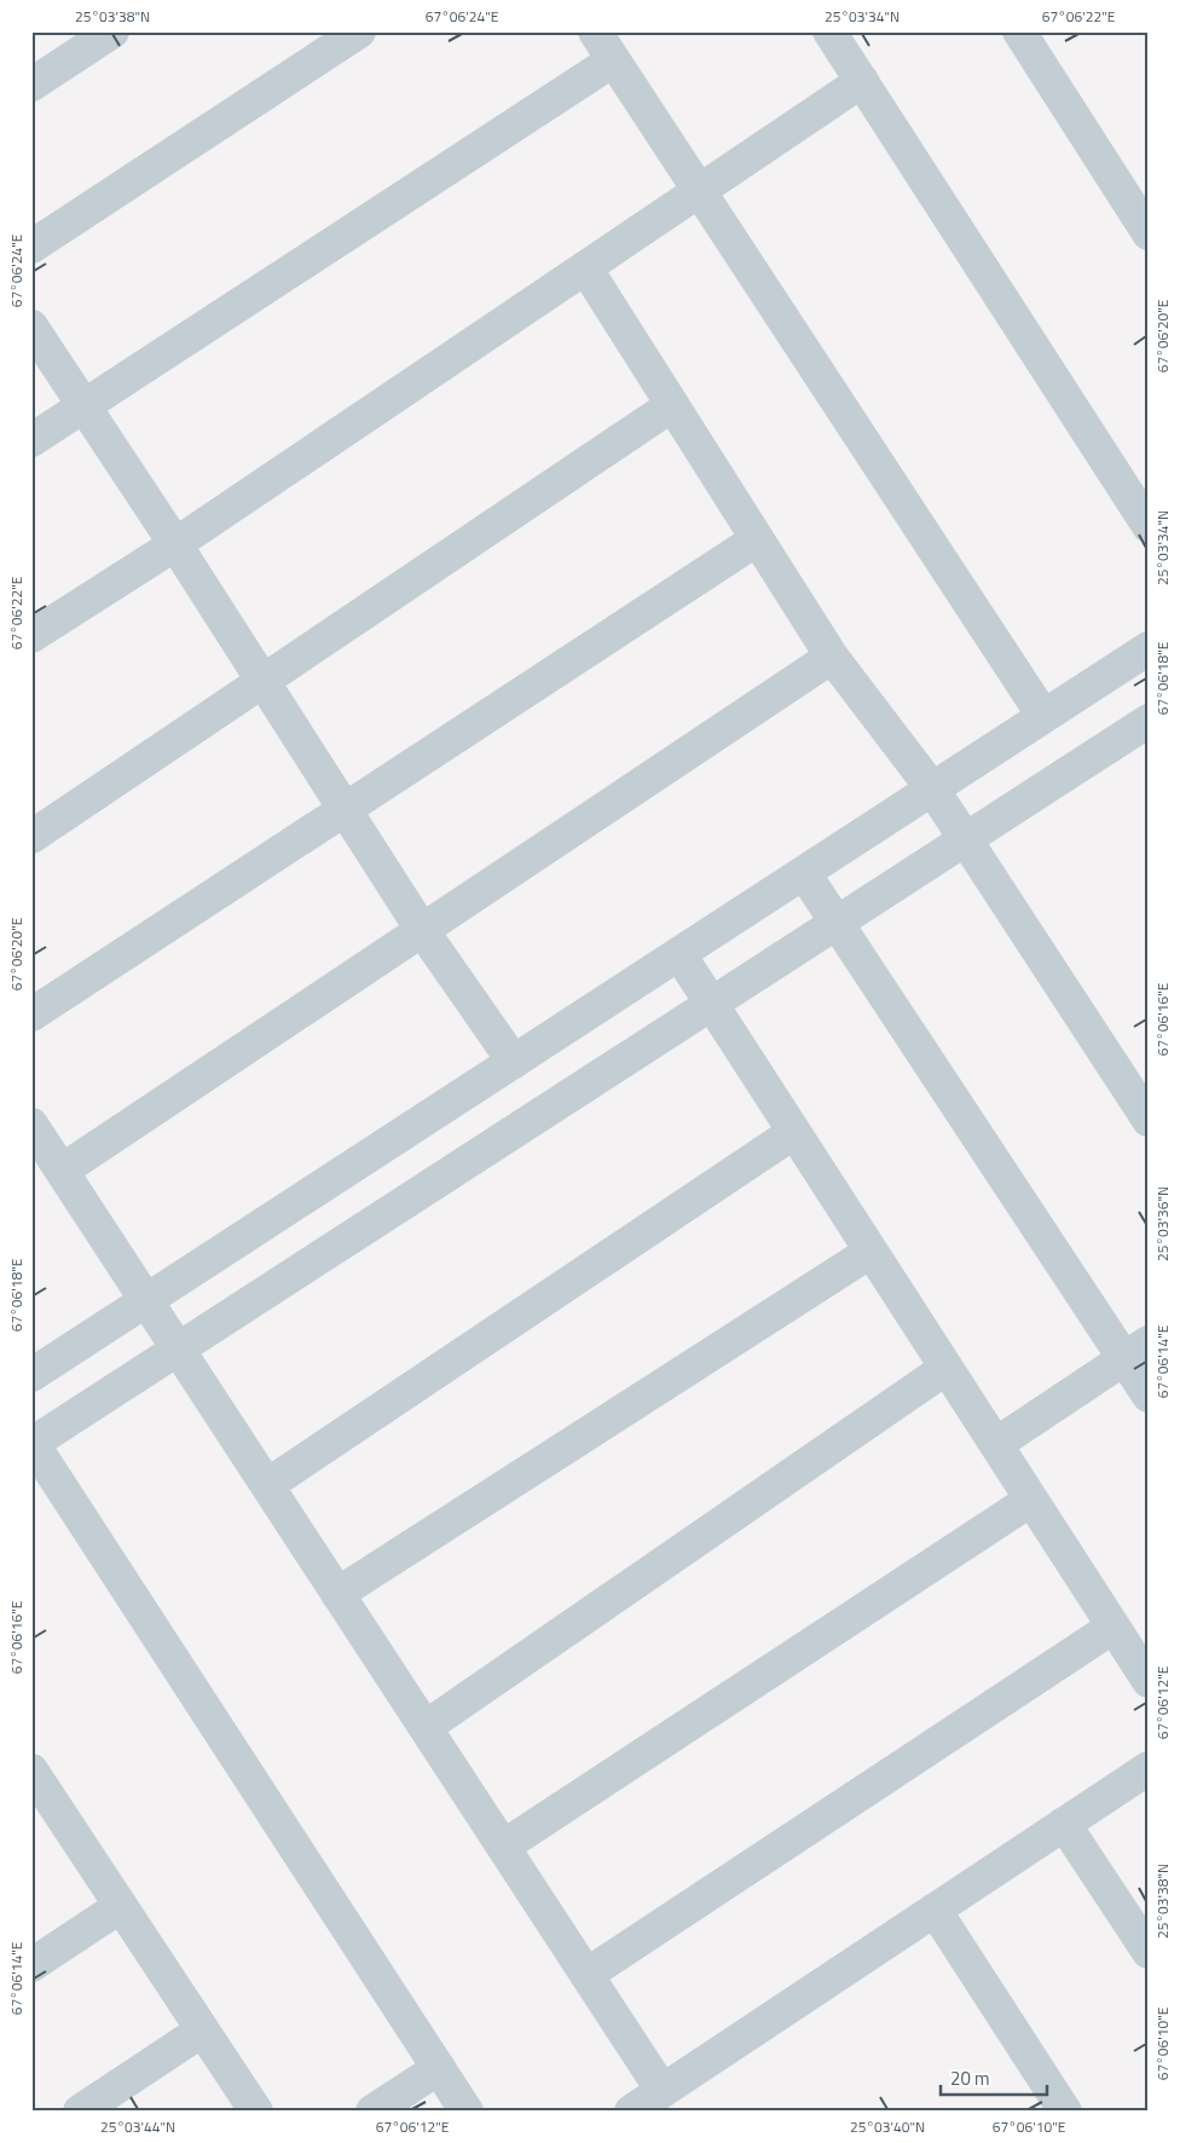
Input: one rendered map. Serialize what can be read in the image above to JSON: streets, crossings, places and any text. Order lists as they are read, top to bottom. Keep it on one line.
{"scale_bar":"20 m","coordinates":["25°03'38\"N","67°06'24\"E","25°03'34\"N","67°06'22\"E","67°06'20\"E","67°06'18\"E","67°06'16\"E","25°03'36\"N","67°06'14\"E","67°06'12\"E","67°06'10\"E","25°03'44\"N","25°03'40\"N"]}
